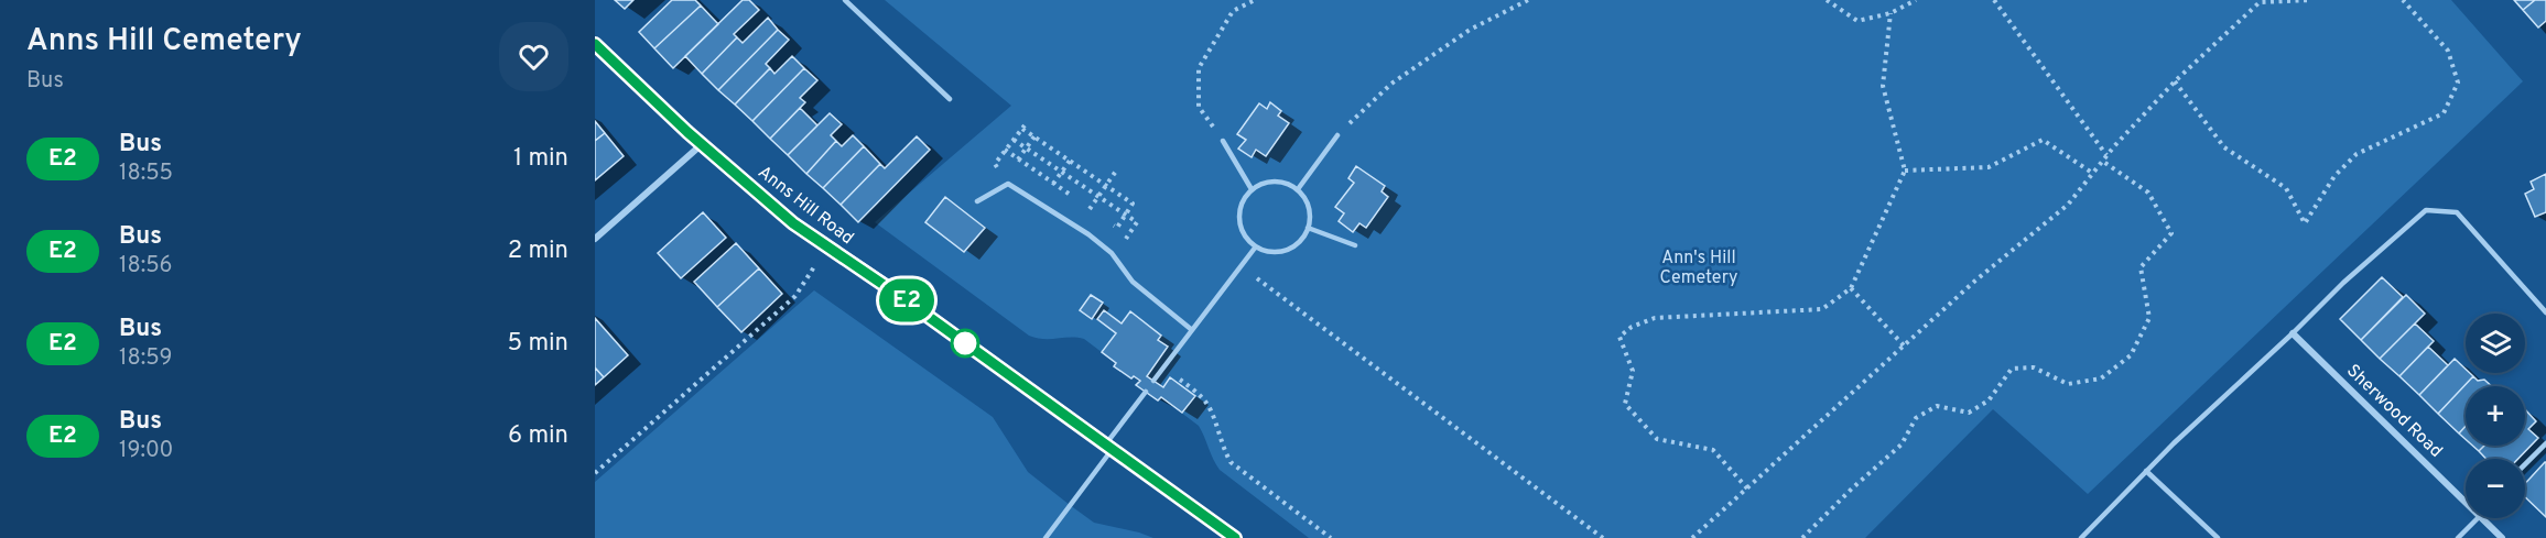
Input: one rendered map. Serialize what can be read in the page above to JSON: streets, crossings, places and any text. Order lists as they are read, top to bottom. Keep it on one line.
{"streets":{"street":["Anns Hill Road","Sherwood Road"]},"parks":["Ann's Hill Cemetery"],"lines":["bus line E2"],"page":{"heading":["Anns Hill Cemetery","Bus"],"on_map":"E2","list":[{"mark":"E2","name":"Bus","note":"18:55","value":"1 min"},{"mark":"E2","name":"Bus","note":"18:56","value":"2 min"},{"mark":"E2","name":"Bus","note":"18:59","value":"5 min"},{"mark":"E2","name":"Bus","note":"19:00","value":"6 min"}],"map_buttons":["+","−"]}}
